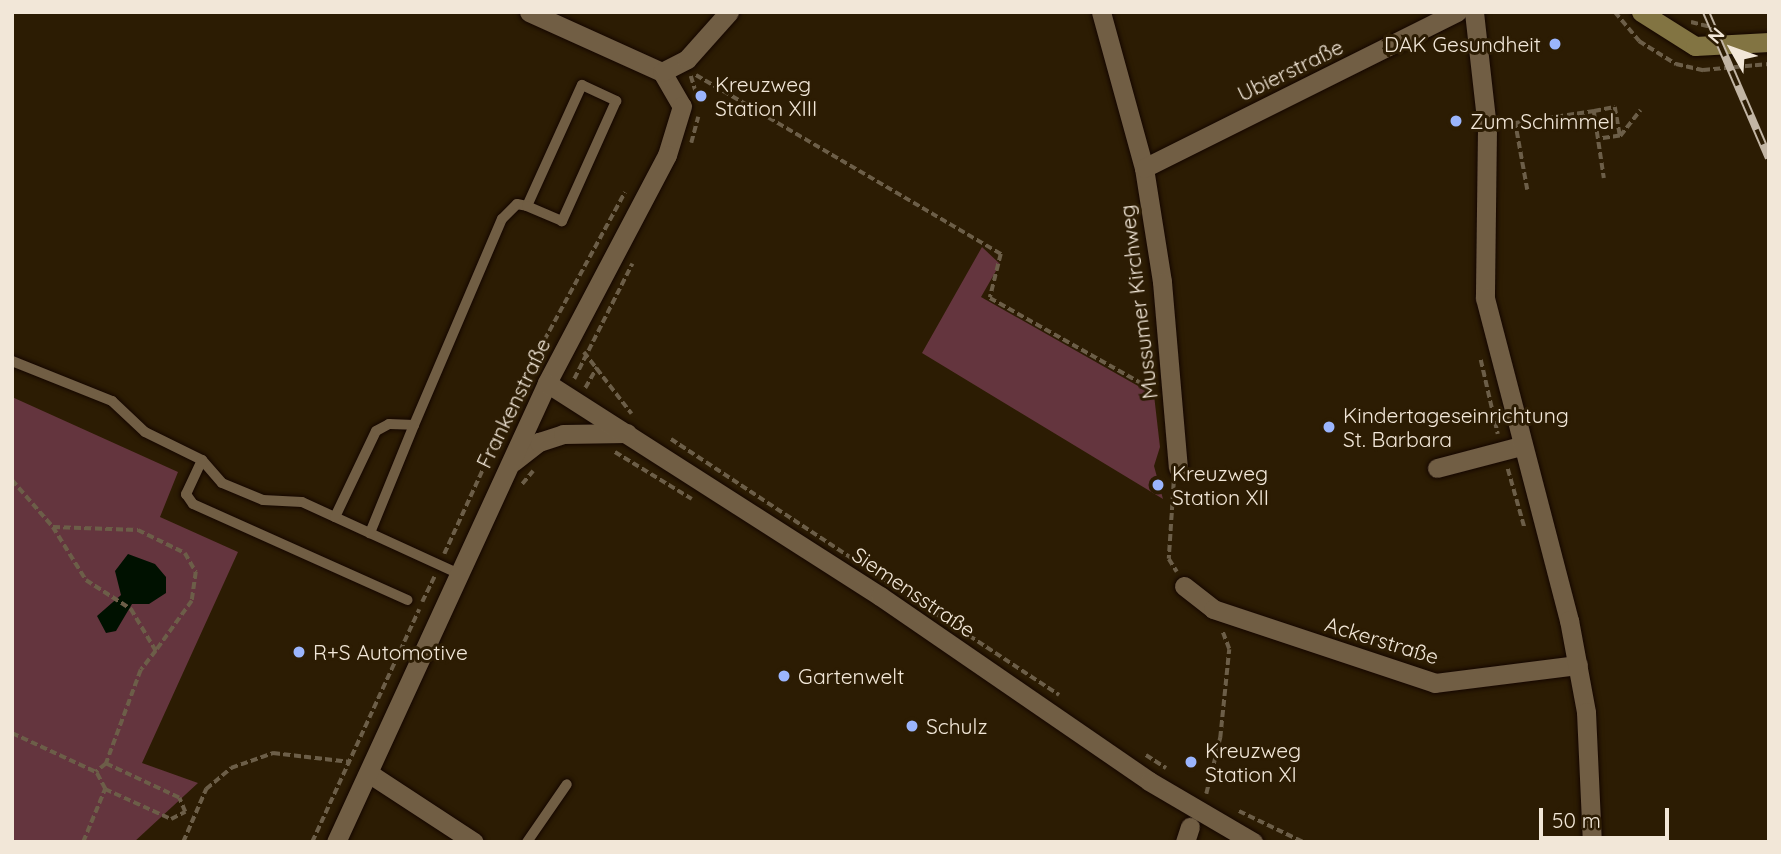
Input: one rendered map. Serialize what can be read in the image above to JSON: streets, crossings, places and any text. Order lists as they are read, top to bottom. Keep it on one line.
{"streets":{"street":["Ubierstraße","Mussumer Kirchweg","Frankenstraße","Siemensstraße","Ackerstraße"]},"crossings":[["Ubierstraße","Mussumer Kirchweg"],["Frankenstraße","Siemensstraße"]],"places":["DAK Gesundheit","Kreuzweg Station XIII","Zum Schimmel","Kindertageseinrichtung St. Barbara","Kreuzweg Station XII","R+S Automotive","Gartenwelt","Schulz","Kreuzweg Station XI"],"scale_bar":"50 m","north":"top left"}
